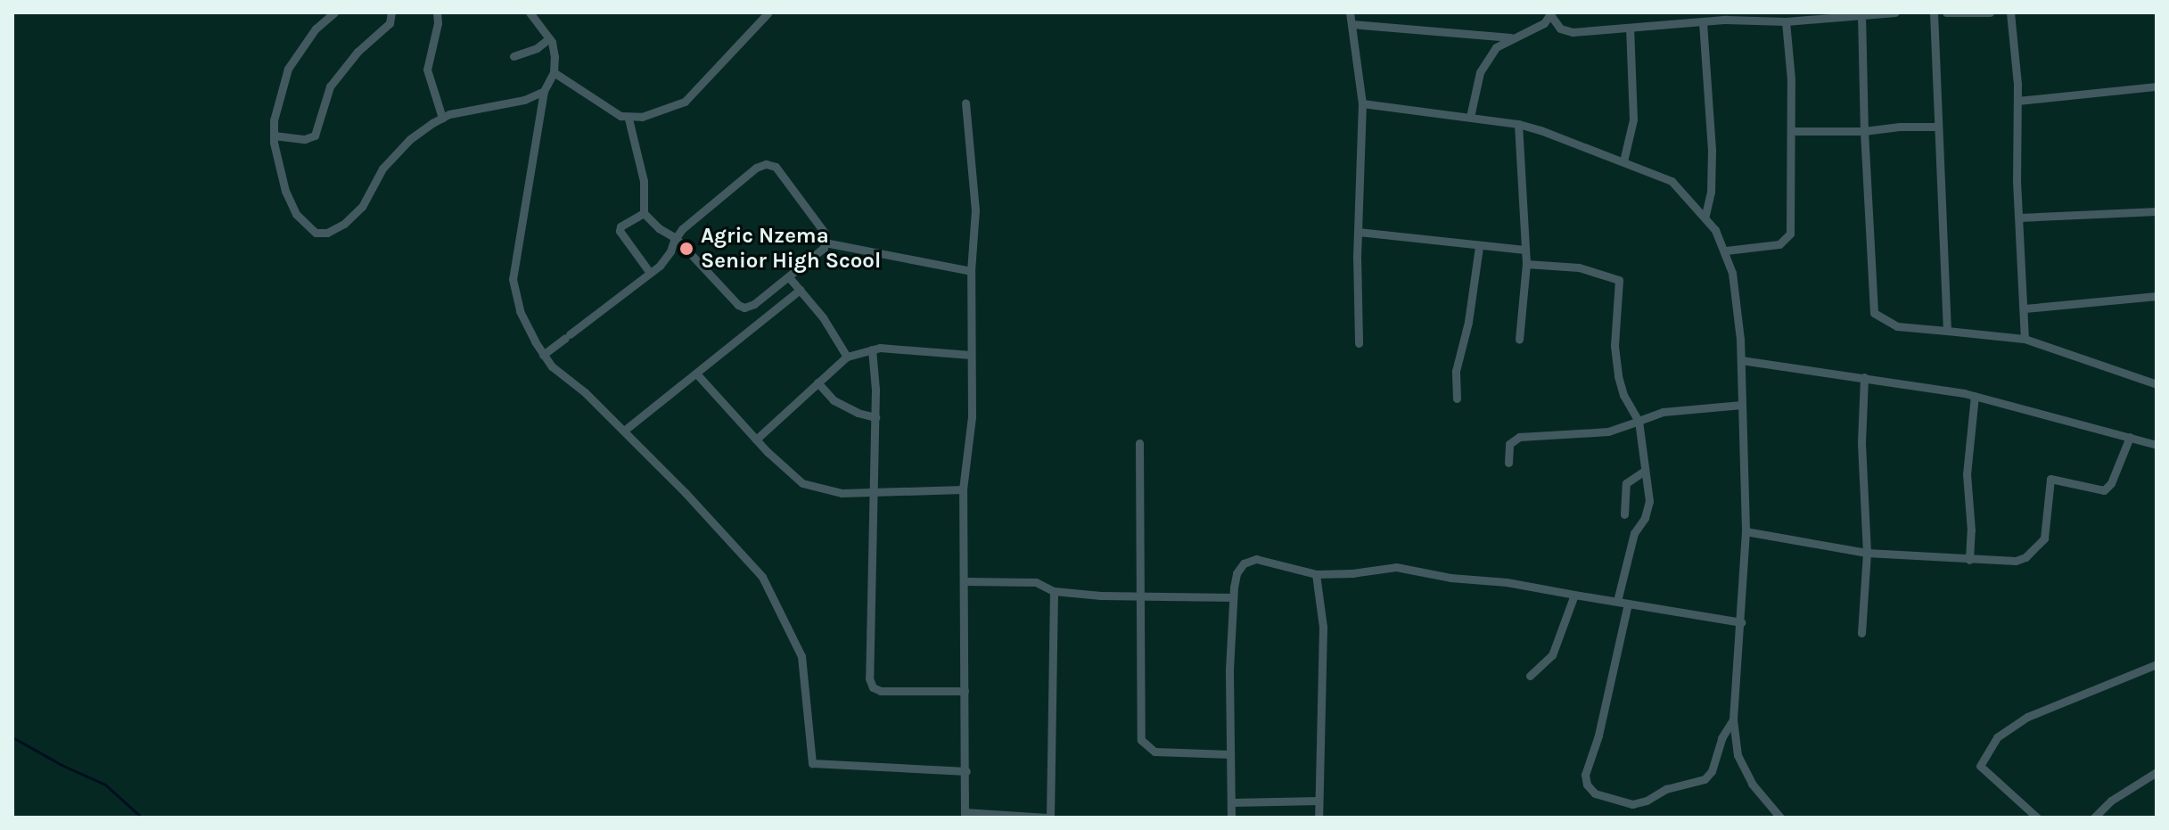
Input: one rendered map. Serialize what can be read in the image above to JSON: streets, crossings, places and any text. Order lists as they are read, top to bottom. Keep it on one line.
{"places":["Agric Nzema Senior High Scool"]}
